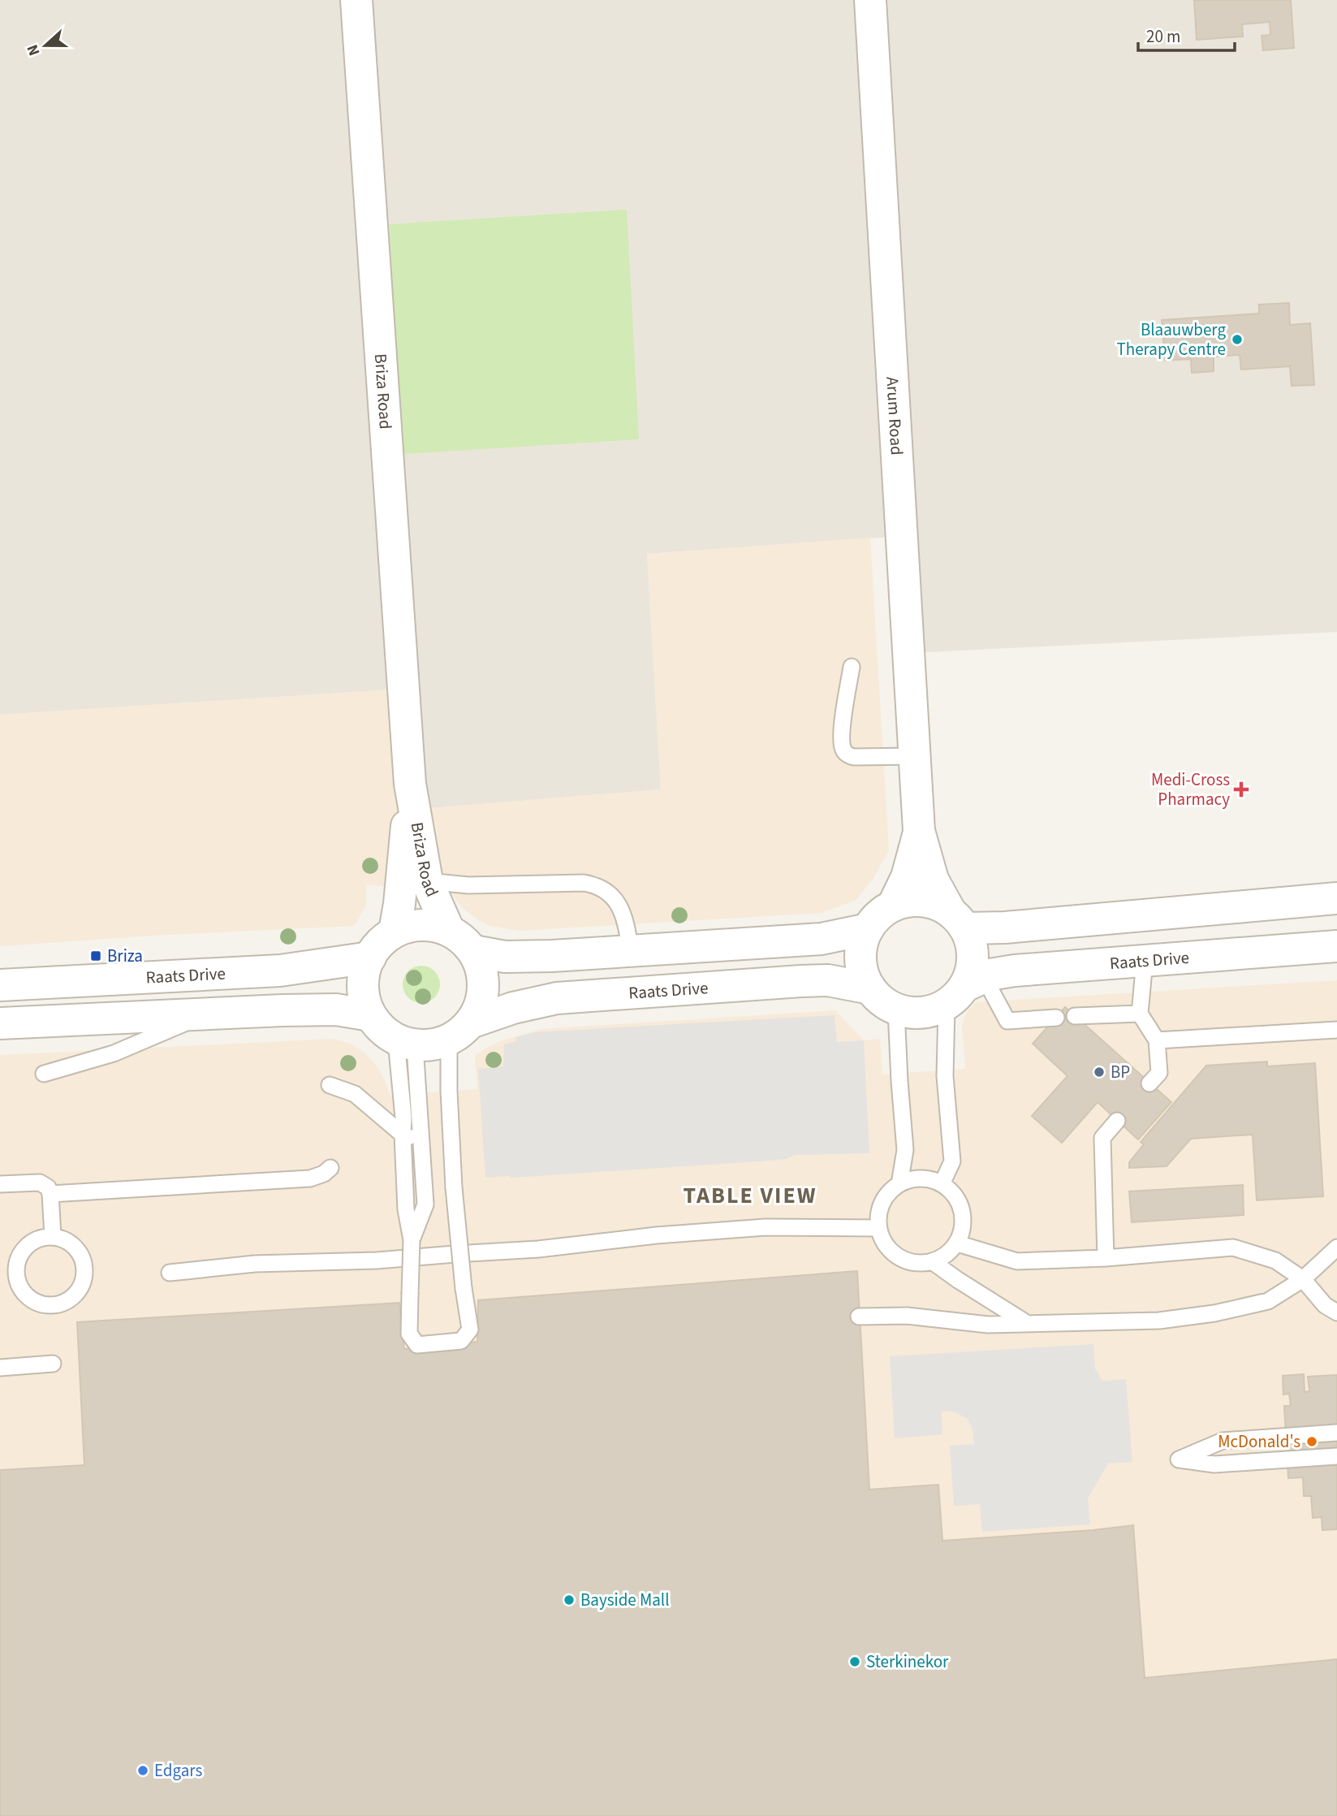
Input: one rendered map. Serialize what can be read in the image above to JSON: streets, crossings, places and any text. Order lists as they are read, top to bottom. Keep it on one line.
{"streets":{"street":["Briza Road","Arum Road","Raats Drive"]},"crossings":[["Briza Road","Raats Drive"],["Arum Road","Raats Drive"]],"districts":["TABLE VIEW"],"places":{"other":["Blaauwberg Therapy Centre","BP","McDonald's","Bayside Mall","Sterkinekor","Edgars"],"health":["Medi-Cross Pharmacy"],"transit":["Briza"]},"scale_bar":"20 m","north":"left"}
